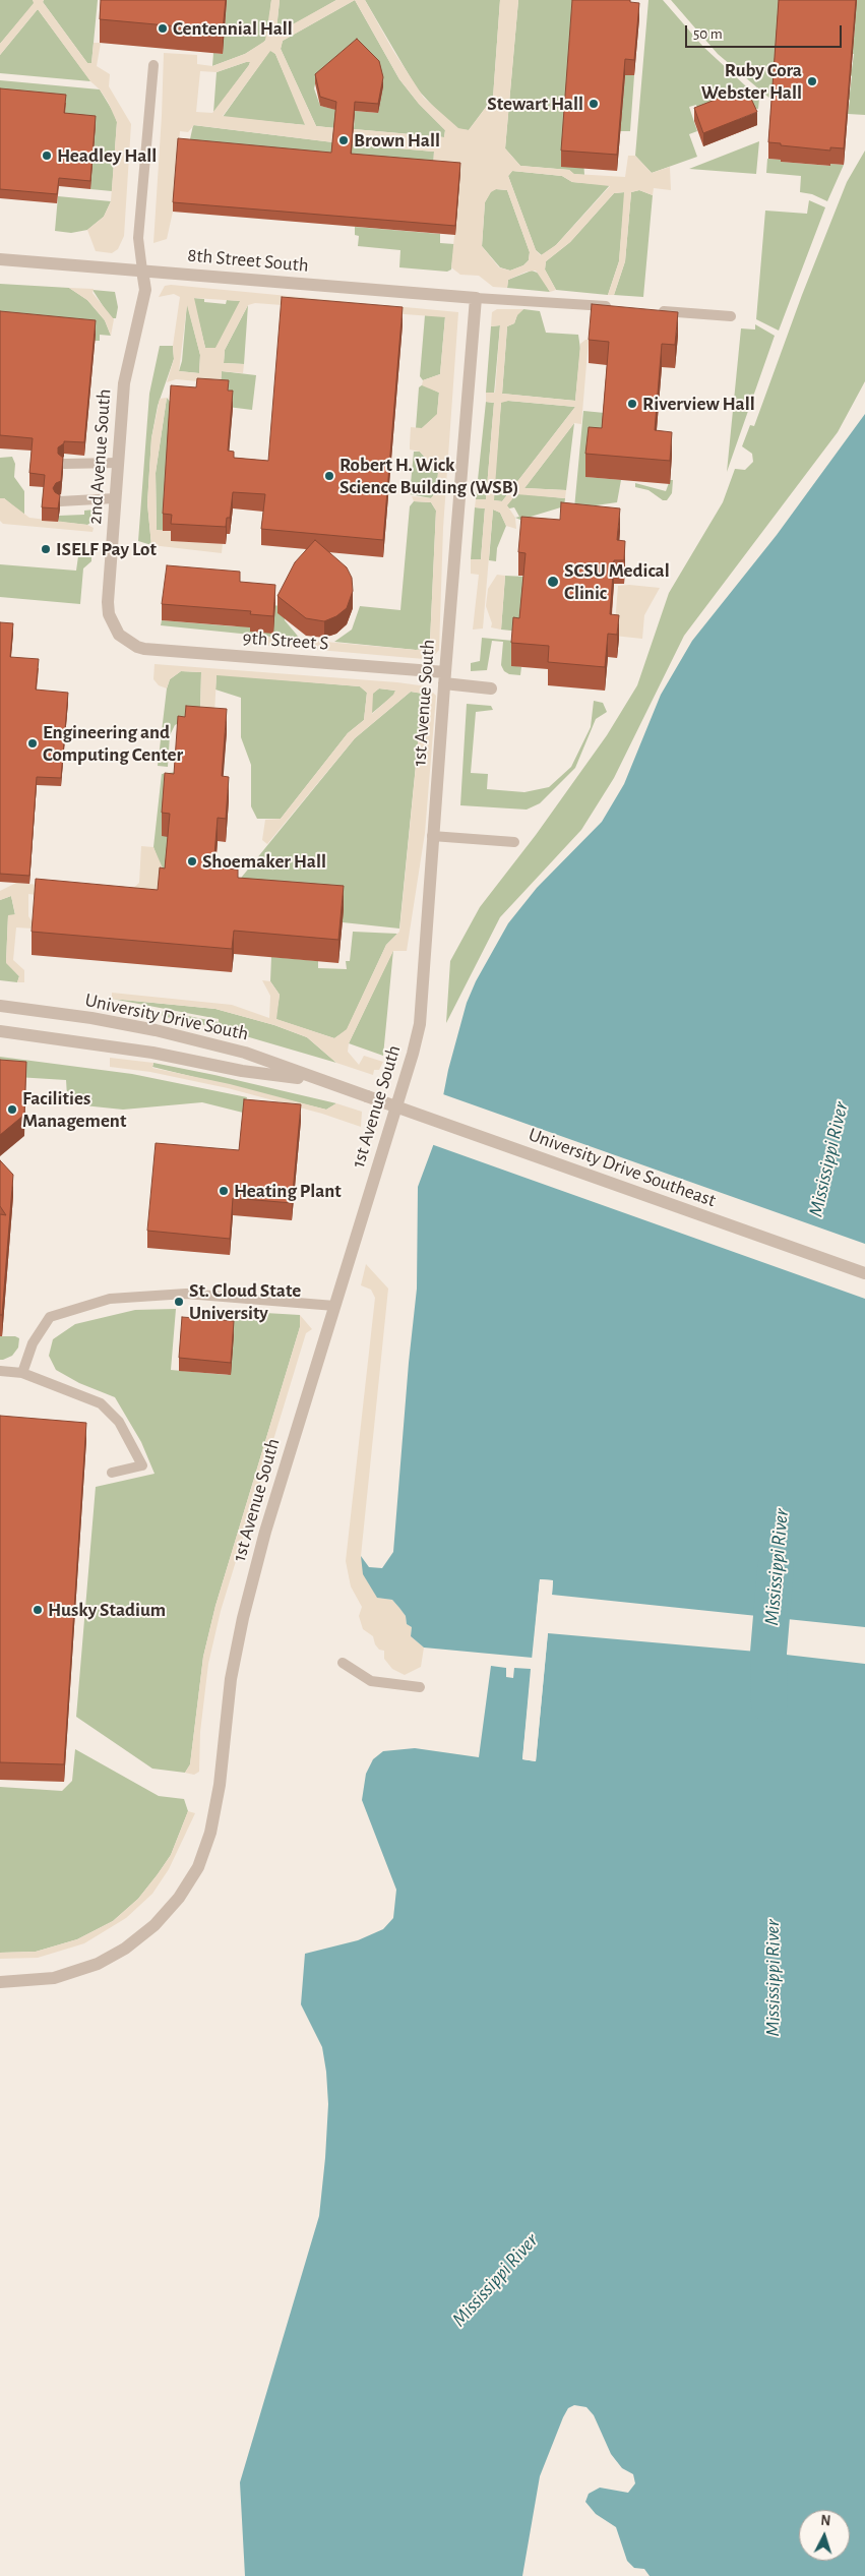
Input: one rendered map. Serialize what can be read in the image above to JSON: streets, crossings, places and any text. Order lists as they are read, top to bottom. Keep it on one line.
{"streets":{"street":["8th Street South","2nd Avenue South","9th Street S","1st Avenue South","University Drive South","University Drive Southeast"]},"crossings":[["8th Street South","2nd Avenue South"],["8th Street South","1st Avenue South"],["2nd Avenue South","9th Street S"],["9th Street S","1st Avenue South"],["University Drive South","University Drive Southeast"]],"water":["Mississippi River"],"places":["Centennial Hall","Ruby Cora Webster Hall","Stewart Hall","Brown Hall","Headley Hall","Riverview Hall","Robert H. Wick Science Building (WSB)","ISELF Pay Lot","SCSU Medical Clinic","Engineering and Computing Center","Shoemaker Hall","Facilities Management","Heating Plant","St. Cloud State University","Husky Stadium"],"scale_bar":"50 m","north":"top"}
